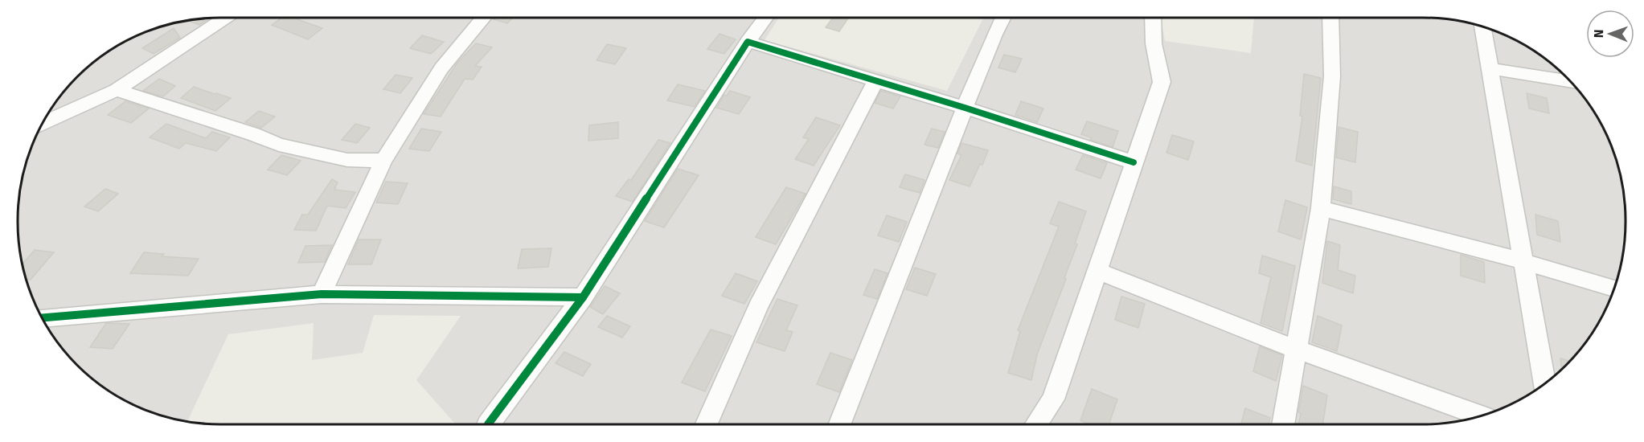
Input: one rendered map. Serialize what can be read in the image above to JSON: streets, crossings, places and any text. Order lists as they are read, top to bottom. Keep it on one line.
{"north":"left"}
